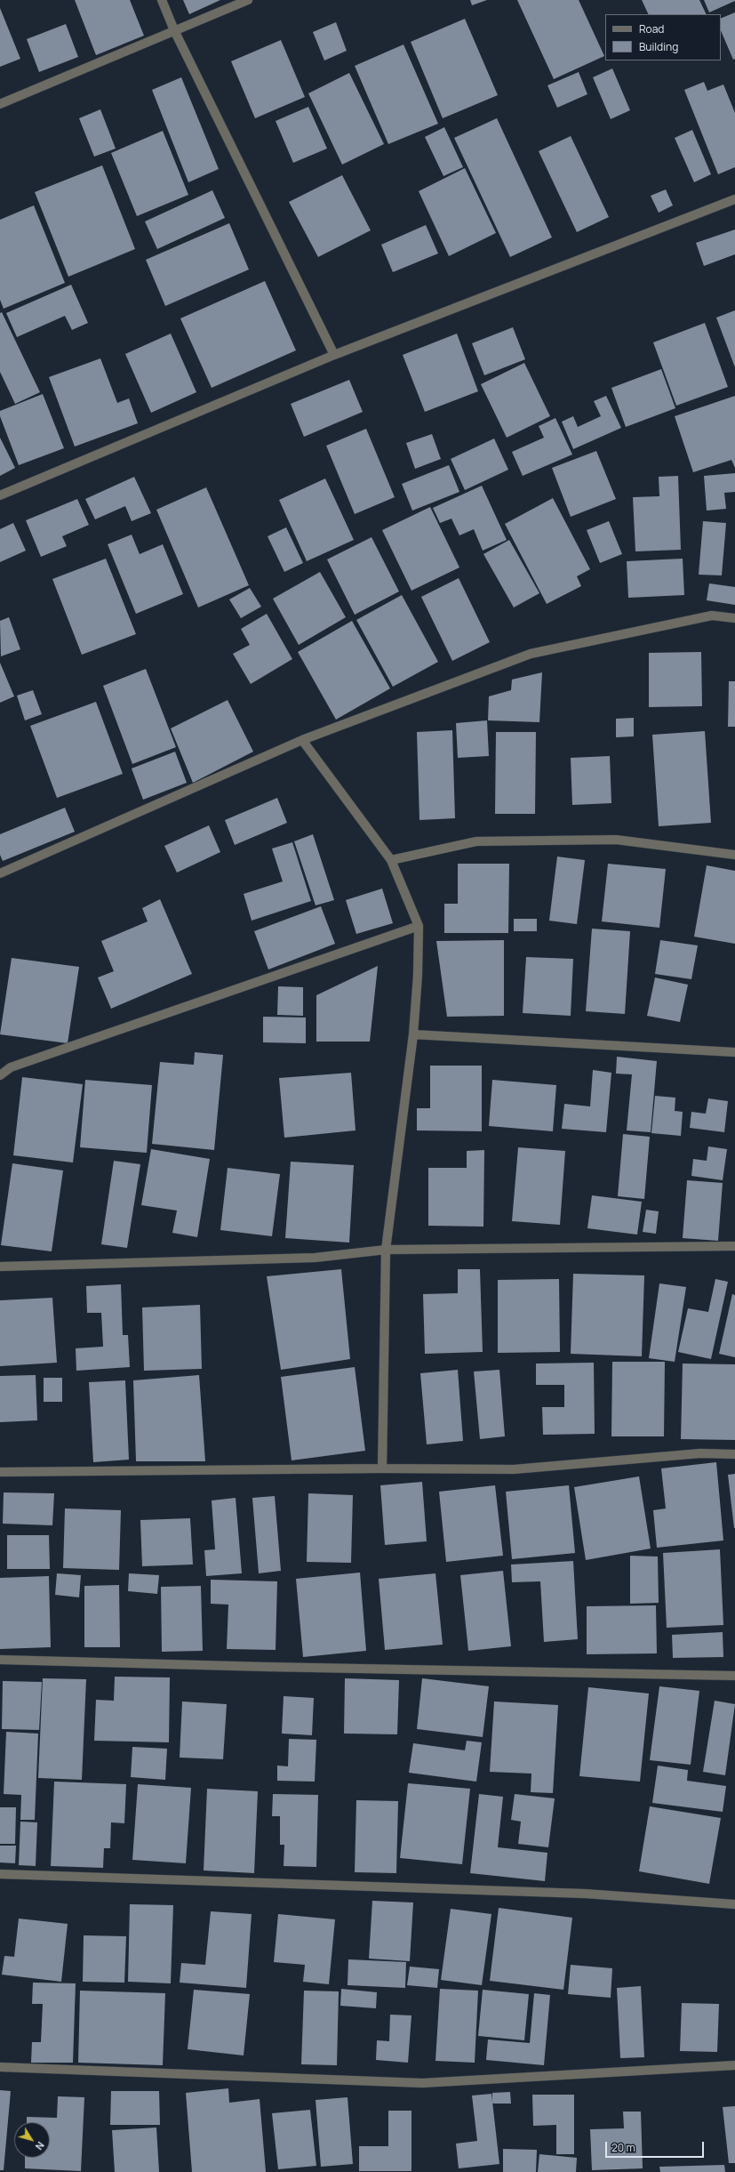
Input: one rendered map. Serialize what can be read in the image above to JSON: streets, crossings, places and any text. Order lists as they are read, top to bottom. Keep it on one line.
{"legend":["Road","Building"],"scale_bar":"20 m","north":"bottom right"}
